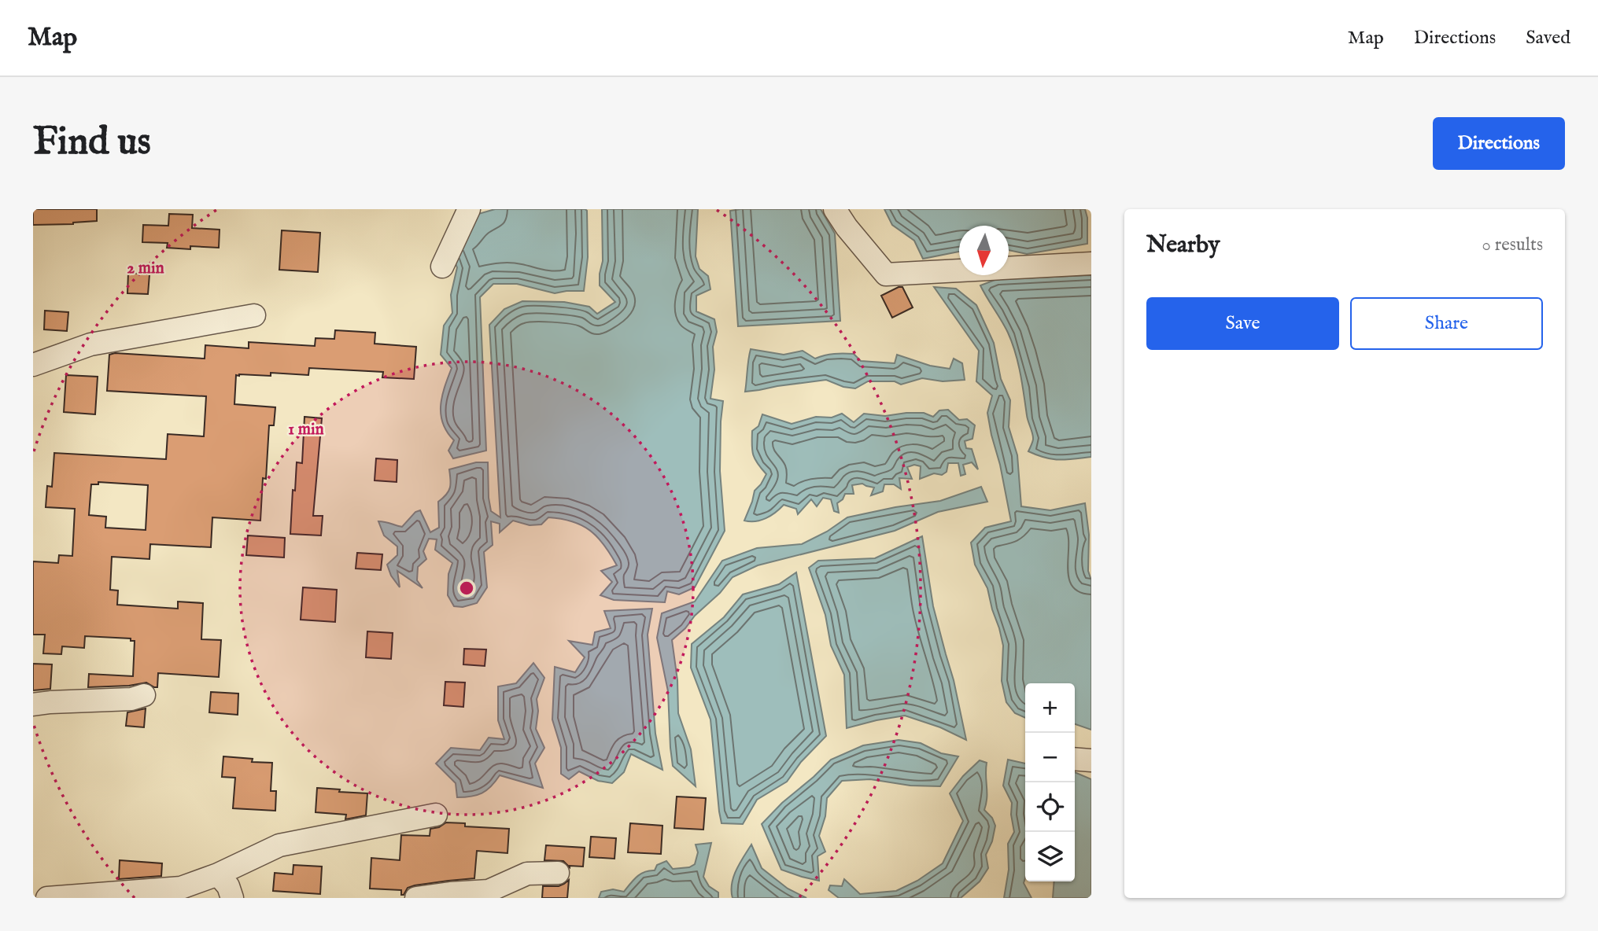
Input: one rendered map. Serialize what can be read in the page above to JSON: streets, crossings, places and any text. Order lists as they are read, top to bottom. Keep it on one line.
{"north":"bottom","page":{"header":"Map","nav":["Map","Directions","Saved"],"buttons":["Directions",["Save","Share"]],"title":"Find us","heading":["Nearby","0 results"],"map_buttons":["+","−"]},"rings":["2 min","1 min"]}
